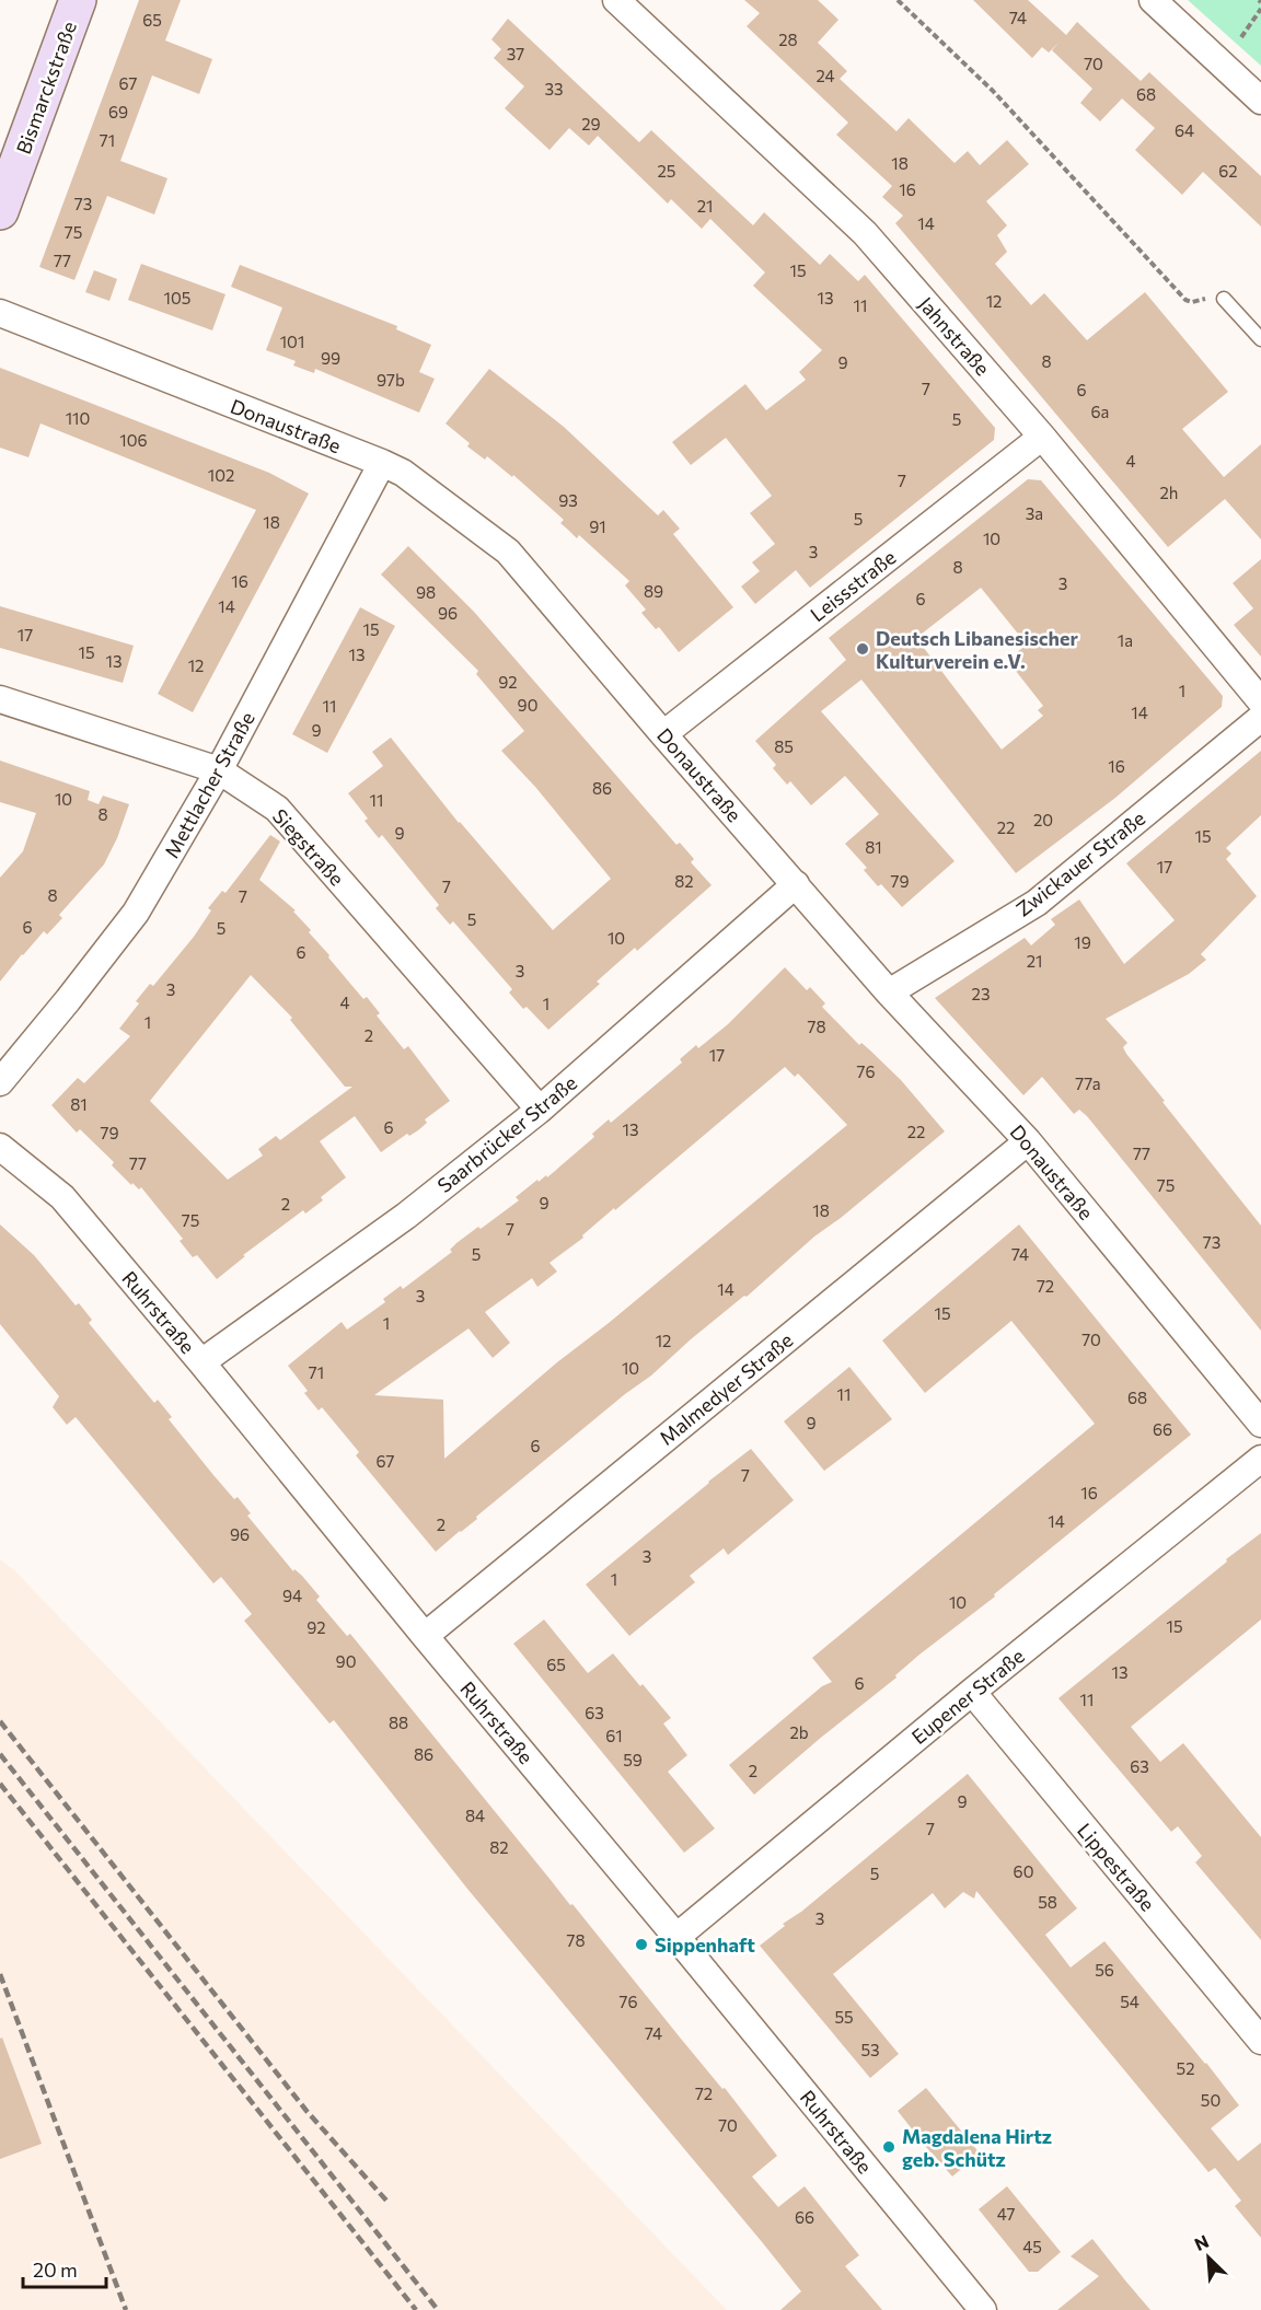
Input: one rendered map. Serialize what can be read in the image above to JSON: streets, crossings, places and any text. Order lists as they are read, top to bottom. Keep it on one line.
{"streets":{"main road":["Bismarckstraße"],"street":["Jahnstraße","Donaustraße","Leissstraße","Mettlacher Straße","Siegstraße","Zwickauer Straße","Saarbrücker Straße","Ruhrstraße","Malmedyer Straße","Eupener Straße","Lippestraße"]},"crossings":[["Jahnstraße","Leissstraße"],["Donaustraße","Leissstraße"],["Donaustraße","Mettlacher Straße"],["Donaustraße","Zwickauer Straße"],["Donaustraße","Saarbrücker Straße"],["Donaustraße","Malmedyer Straße"],["Mettlacher Straße","Siegstraße"],["Siegstraße","Saarbrücker Straße"],["Saarbrücker Straße","Ruhrstraße"],["Ruhrstraße","Malmedyer Straße"],["Ruhrstraße","Eupener Straße"],["Eupener Straße","Lippestraße"]],"places":["Deutsch Libanesischer Kulturverein e.V.","Sippenhaft","Magdalena Hirtz geb. Schütz"],"house_numbers":["74","65","28","37","70","24","67","33","68","69","29","64","71","18","25","62","16","73","21","14","75","77","15","105","13","12","11","101","99","8","9","97b","7","6","6a","110","5","106","4","102","7","2h","93","3a","5","18","91","10","3","8","16","3","89","98","6","14","96","15","17","1a","15","13","13","12","92","1","90","11","14","9","85","16","86","10","11","8","20","22","9","15","81","17","82","79","7","8","7","5","6","5","10","19","6","21","3","3","23","4","1","1","78","2","17","76","77a","81","6","13","22","79","77","77","75","9","2","18","75","7","73","5","74","72","14","3","15","1","70","12","10","71","11","68","9","66","6","67","7","16","14","2","96","3","1","94","10","15","92","90","65","13","6","11","63","88","2b","61","86","59","63","2","9","84","7","82","60","5","58","3","78","56","76","54","55","74","53","52","72","50","70","47","66","45"],"scale_bar":"20 m","north":"top left"}
